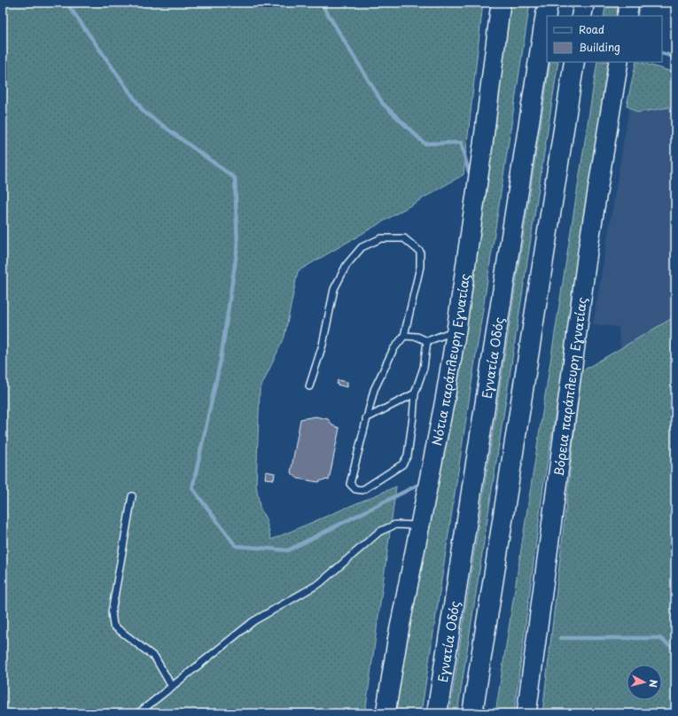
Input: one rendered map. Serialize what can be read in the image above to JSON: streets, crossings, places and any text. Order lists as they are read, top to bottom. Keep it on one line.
{"streets":{"highway":["Εγνατία Οδός"],"street":["Νότια παράπλευρη Εγνατίας","Βόρεια παράπλευρη Εγνατίας"]},"legend":["Road","Building"],"north":"right"}
